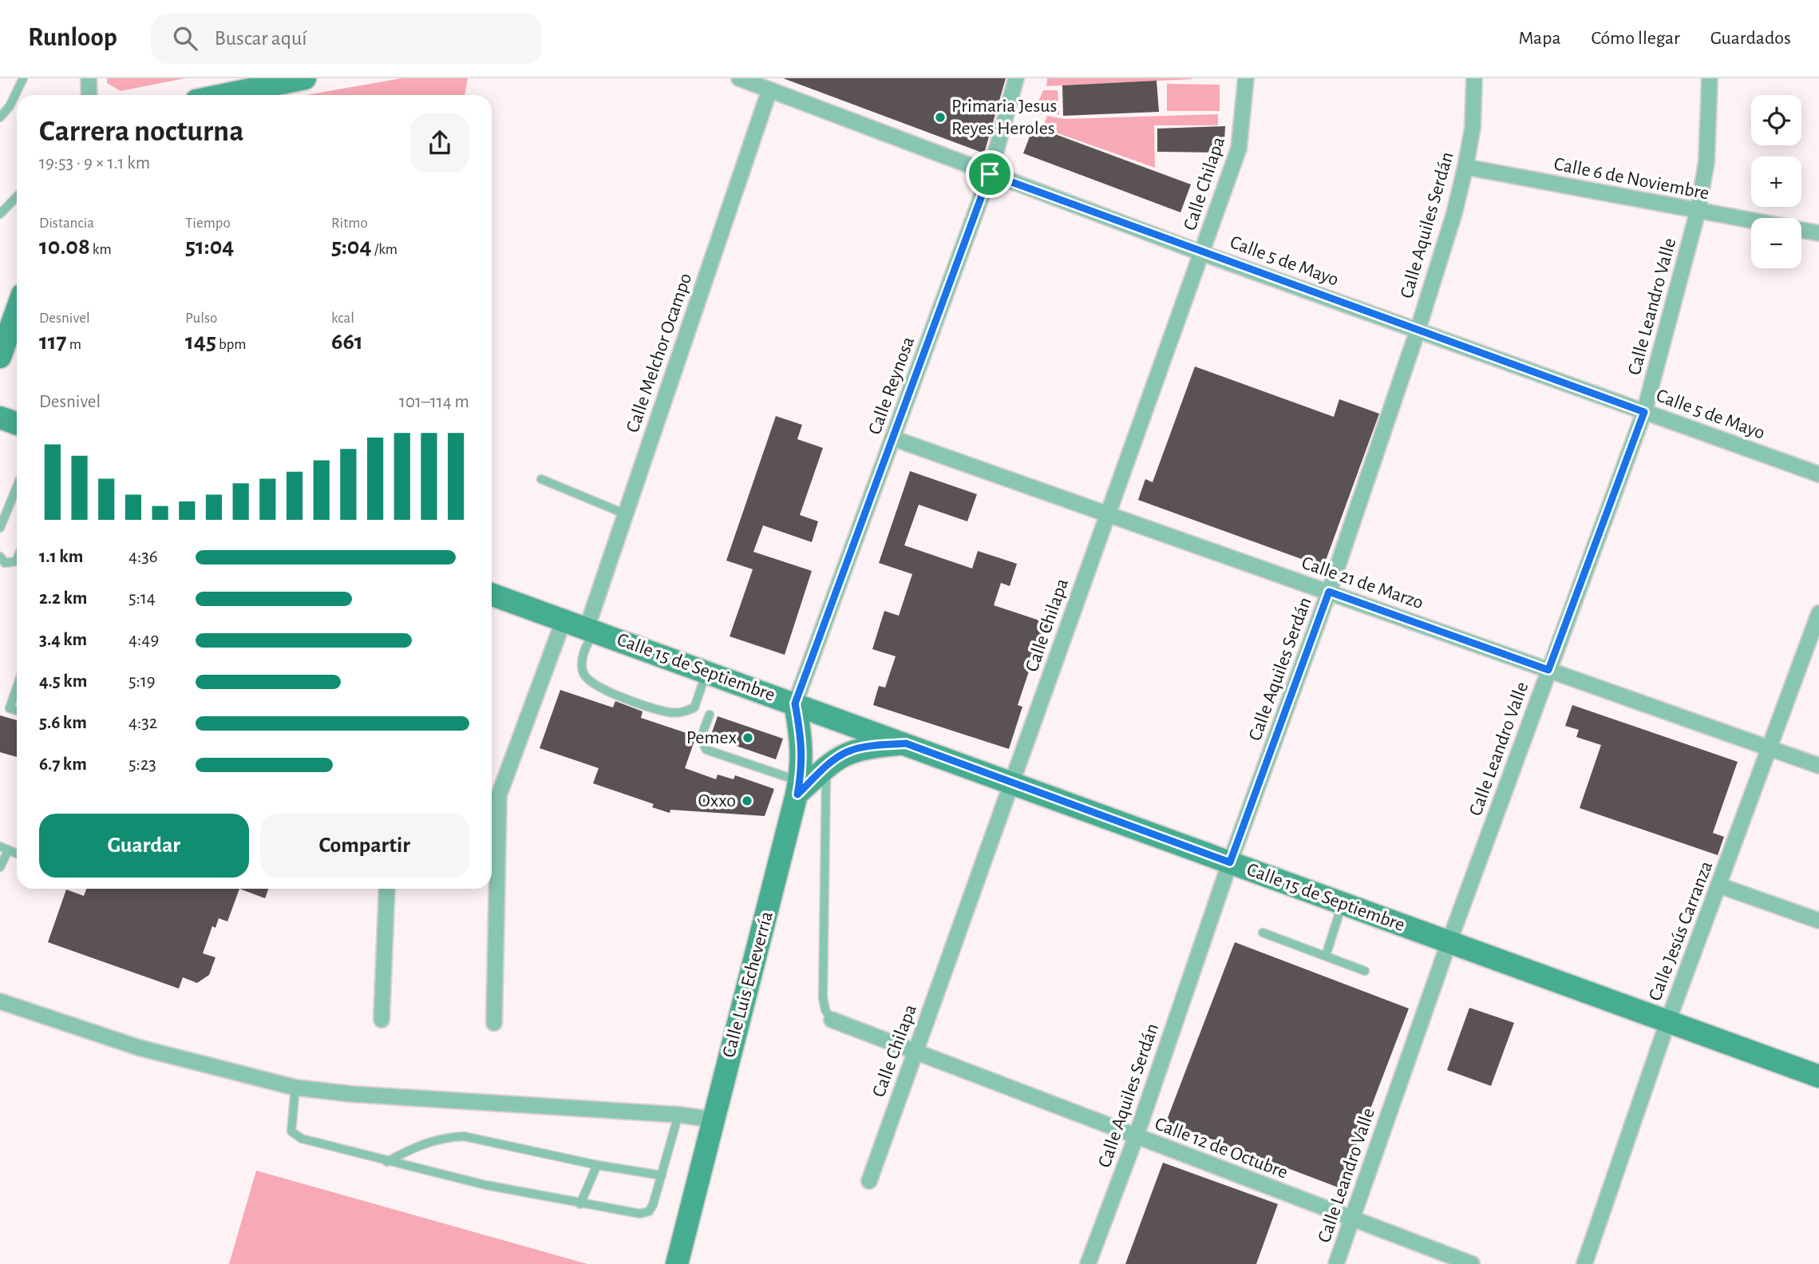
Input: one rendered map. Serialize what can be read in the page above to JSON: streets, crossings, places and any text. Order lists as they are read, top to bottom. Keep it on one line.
{"streets":{"street":["Calle 6 de Noviembre","Calle Chilapa","Calle Aquiles Serdán","Calle 5 de Mayo","Calle Leandro Valle","Calle Melchor Ocampo","Calle Reynosa","Calle 21 de Marzo","Calle 15 de Septiembre","Calle Jesús Carranza","Calle Luis Echeverría","Calle 12 de Octubre"]},"crossings":[["Calle 6 de Noviembre","Calle Aquiles Serdán"],["Calle 6 de Noviembre","Calle Leandro Valle"],["Calle Chilapa","Calle 5 de Mayo"],["Calle Chilapa","Calle 21 de Marzo"],["Calle Chilapa","Calle 15 de Septiembre"],["Calle Chilapa","Calle 12 de Octubre"],["Calle Aquiles Serdán","Calle 5 de Mayo"],["Calle Aquiles Serdán","Calle 21 de Marzo"],["Calle Aquiles Serdán","Calle 15 de Septiembre"],["Calle Aquiles Serdán","Calle 12 de Octubre"],["Calle 5 de Mayo","Calle Leandro Valle"],["Calle 5 de Mayo","Calle Melchor Ocampo"],["Calle 5 de Mayo","Calle Reynosa"],["Calle Leandro Valle","Calle 21 de Marzo"],["Calle Leandro Valle","Calle 15 de Septiembre"],["Calle Leandro Valle","Calle 12 de Octubre"],["Calle Melchor Ocampo","Calle 15 de Septiembre"],["Calle Reynosa","Calle 21 de Marzo"],["Calle Reynosa","Calle 15 de Septiembre"],["Calle Reynosa","Calle Luis Echeverría"],["Calle 21 de Marzo","Calle Jesús Carranza"],["Calle 15 de Septiembre","Calle Jesús Carranza"],["Calle 15 de Septiembre","Calle Luis Echeverría"]],"places":["Primaria Jesus Reyes Heroles","Pemex","Oxxo"],"page":{"header":"Runloop","search":"Buscar aquí","nav":["Mapa","Cómo llegar","Guardados"],"map_buttons":["+","−"],"heading":["Carrera nocturna","19:53 · 9 × 1.1 km"],"stats":[["Distancia","10.08 km"],["Tiempo","51:04"],["Ritmo","5:04 /km"],["Desnivel","117 m"],["Pulso","145 bpm"],["kcal","661"]],"chart":["Desnivel","101–114 m"],"list":[{"name":"1.1 km","note":"4:36"},{"name":"2.2 km","note":"5:14"},{"name":"3.4 km","note":"4:49"},{"name":"4.5 km","note":"5:19"},{"name":"5.6 km","note":"4:32"},{"name":"6.7 km","note":"5:23"}],"buttons":["Guardar","Compartir"]}}
